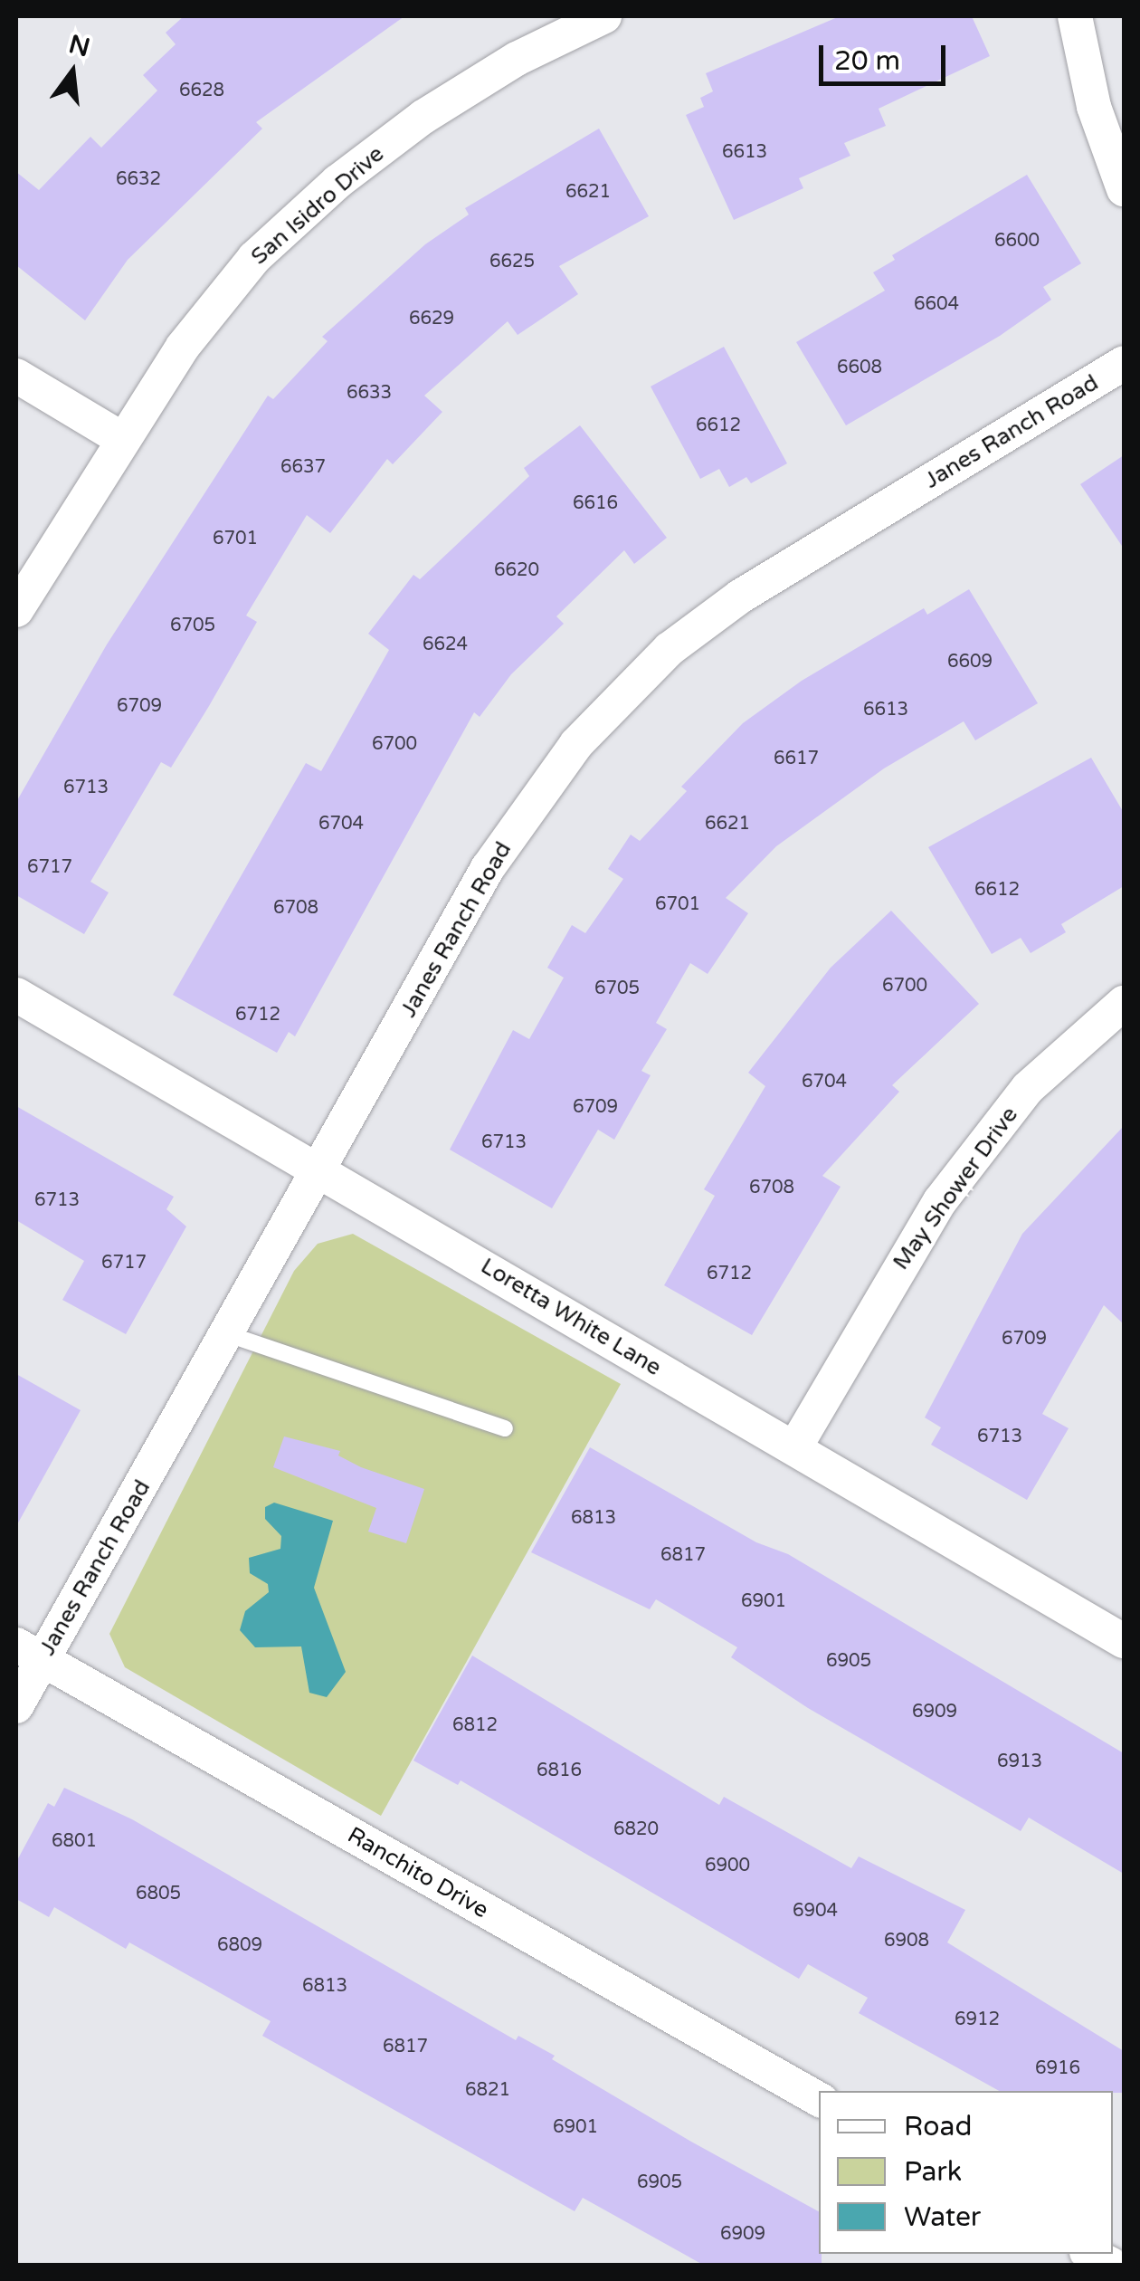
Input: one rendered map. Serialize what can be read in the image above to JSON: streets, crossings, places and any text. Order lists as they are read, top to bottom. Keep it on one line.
{"streets":{"street":["San Isidro Drive","Janes Ranch Road","May Shower Drive","Loretta White Lane","Ranchito Drive"]},"crossings":[["Janes Ranch Road","Loretta White Lane"],["Janes Ranch Road","Ranchito Drive"],["May Shower Drive","Loretta White Lane"]],"house_numbers":["6628","6613","6632","6621","6600","6625","6604","6629","6608","6633","6612","6637","6616","6701","6620","6705","6624","6609","6709","6613","6700","6617","6713","6704","6621","6717","6612","6701","6708","6700","6705","6712","6704","6709","6713","6708","6713","6717","6712","6709","6713","6813","6817","6901","6905","6909","6812","6913","6816","6820","6801","6900","6805","6904","6908","6809","6813","6912","6817","6916","6821","6901","6905","6909"],"legend":["Road","Park","Water"],"scale_bar":"20 m","north":"top"}
